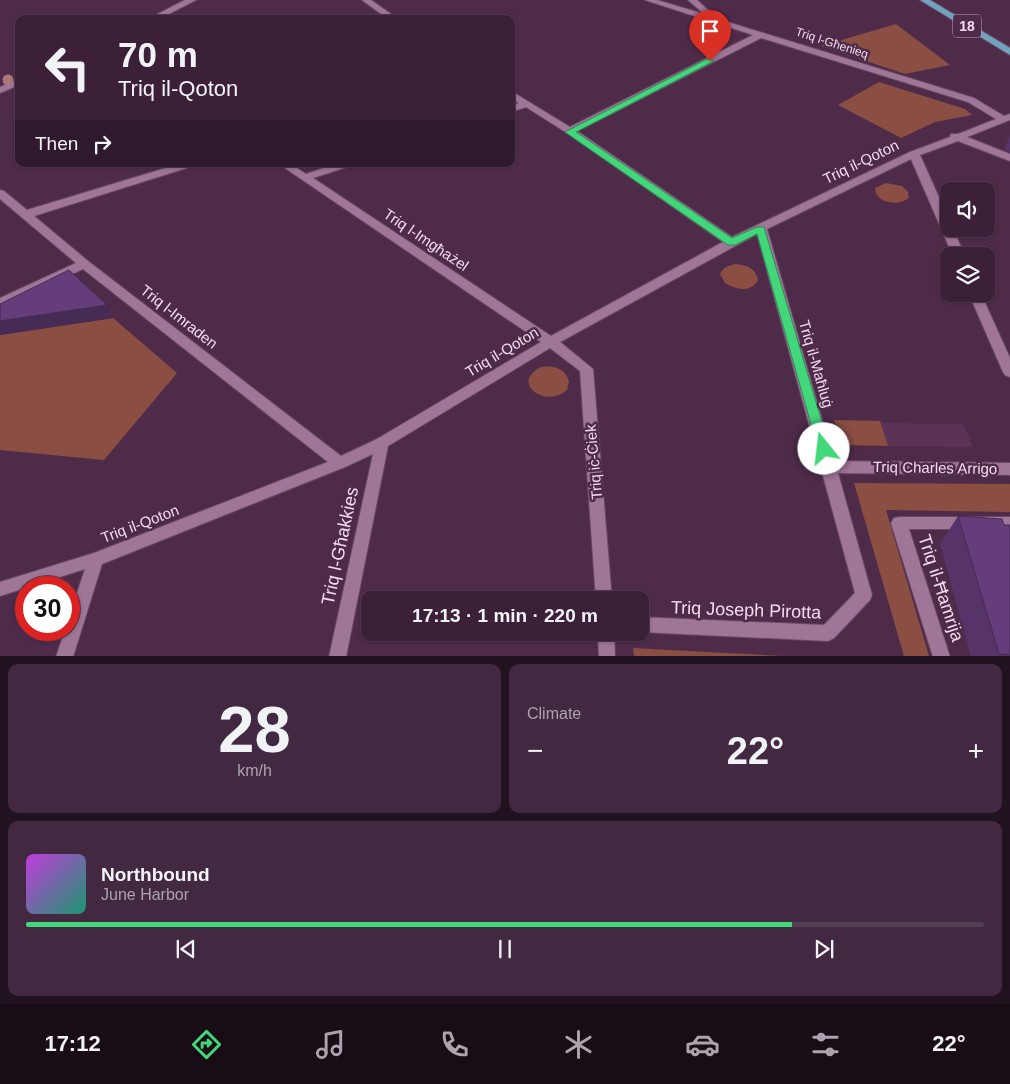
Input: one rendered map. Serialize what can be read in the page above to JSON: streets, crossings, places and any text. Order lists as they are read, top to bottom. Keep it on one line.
{"streets":{"main road":["18"],"street":["Triq l-Għenieq","Triq il-Qoton","Triq l-Imgħażel","Triq l-Imraden","Triq il-Maħluġ","Triq iċ-Ċiek","Triq Charles Arrigo","Triq l-Għakkies","Triq il-Ħamrija","Triq Joseph Pirotta"]},"crossings":[["Triq l-Għenieq","Triq il-Qoton"],["Triq il-Qoton","Triq l-Imgħażel"],["Triq il-Qoton","Triq l-Imraden"],["Triq il-Qoton","Triq il-Maħluġ"],["Triq il-Qoton","Triq iċ-Ċiek"],["Triq il-Qoton","Triq l-Għakkies"],["Triq l-Imgħażel","Triq iċ-Ċiek"],["Triq il-Maħluġ","Triq Charles Arrigo"],["Triq il-Maħluġ","Triq Joseph Pirotta"]],"page":{"turn":["70 m","Triq il-Qoton"],"then":"Then","limit":"30","trip":"17:13 · 1 min · 220 m","tile":[["28","km/h"],"Climate"],"heat":["−","22°","+"],"song":["Northbound","June Harbor"],"tabs":["17:12","22°"]}}
